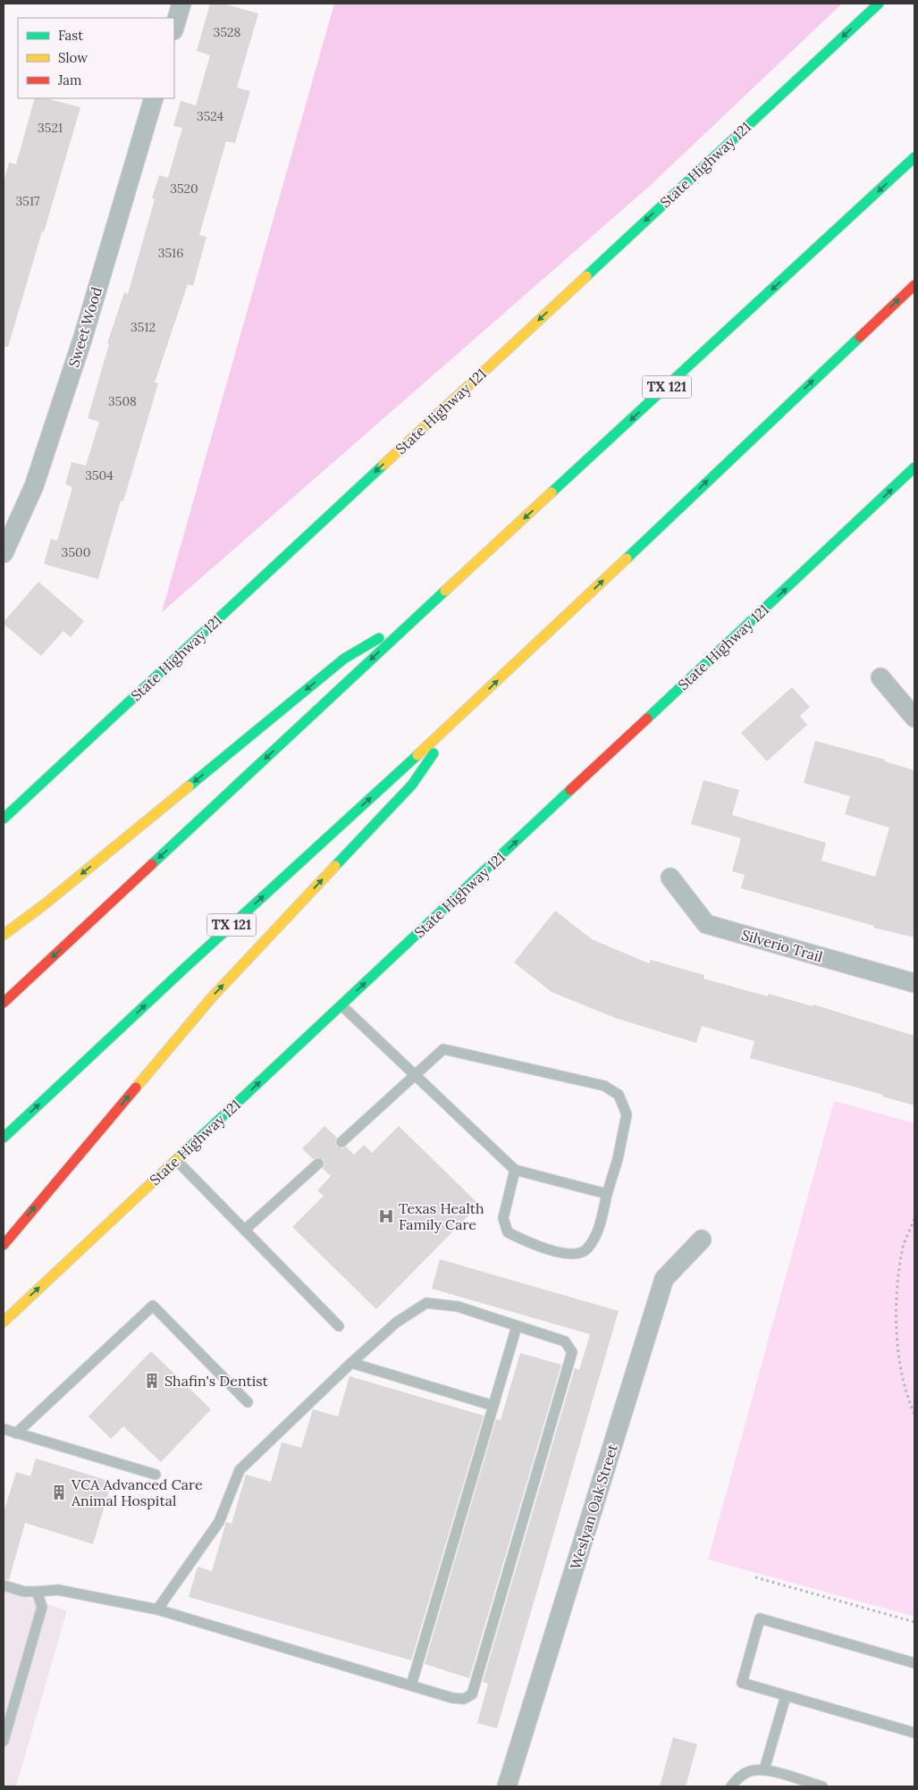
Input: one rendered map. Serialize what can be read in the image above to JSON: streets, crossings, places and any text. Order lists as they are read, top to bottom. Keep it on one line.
{"streets":{"main road":["State Highway 121","TX 121"],"street":["Sweet Wood","Silverio Trail","Weslyan Oak Street"]},"places":{"hospital":["Texas Health Family Care"],"building":["Shafin's Dentist","VCA Advanced Care Animal Hospital"]},"house_numbers":["3528","3524","3521","3520","3517","3516","3512","3508","3504","3500"],"legend":["Fast","Slow","Jam"]}
